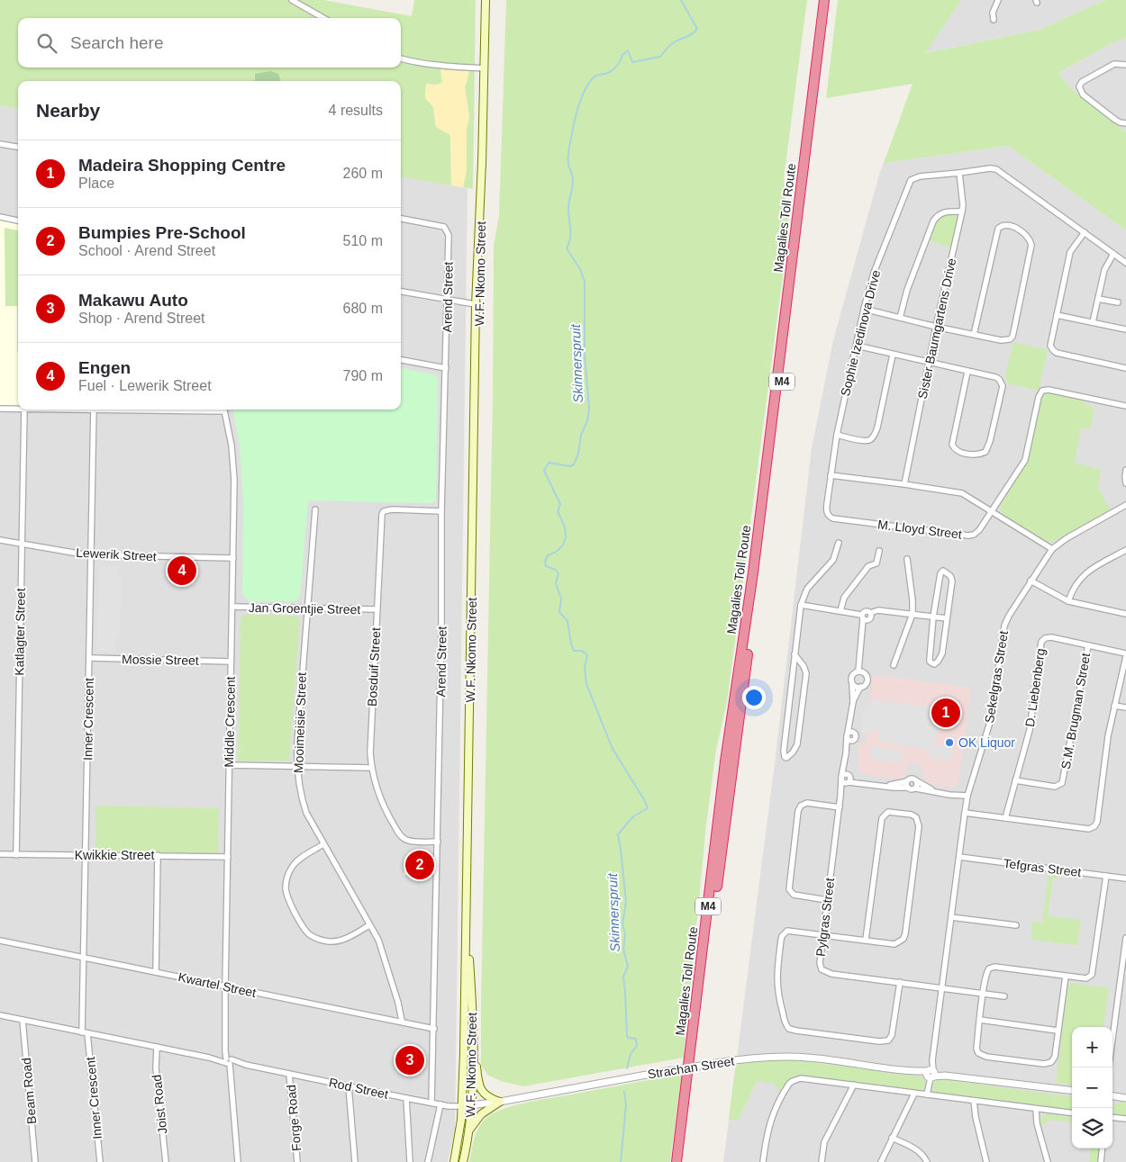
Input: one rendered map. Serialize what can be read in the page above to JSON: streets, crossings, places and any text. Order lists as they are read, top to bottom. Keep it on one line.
{"streets":{"highway":["Magalies Toll Route","M4"],"main road":["W.F. Nkomo Street"],"street":["Arend Street","Sister Baumgartens Drive","Sophie Izedinova Drive","M. Lloyd Street","Lewerik Street","Jan Groentjie Street","Katlagter Street","Mossie Street","Bosduif Street","Sekelgras Street","D. Liebenberg","S.M. Brugman Street","Inner Crescent","Middle Crescent","Mooimeisie Street","Kwikkie Street","Tefgras Street","Pylgras Street","Kwartel Street","Strachan Street","Rod Street","Beam Road","Joist Road","Forge Road"]},"crossings":[["W.F. Nkomo Street","Strachan Street"],["W.F. Nkomo Street","Rod Street"],["Arend Street","Bosduif Street"],["Arend Street","Kwartel Street"],["Arend Street","Rod Street"],["Sister Baumgartens Drive","Sophie Izedinova Drive"],["Sophie Izedinova Drive","M. Lloyd Street"],["Lewerik Street","Katlagter Street"],["Lewerik Street","Inner Crescent"],["Lewerik Street","Middle Crescent"],["Jan Groentjie Street","Bosduif Street"],["Jan Groentjie Street","Middle Crescent"],["Jan Groentjie Street","Mooimeisie Street"],["Katlagter Street","Kwikkie Street"],["Mossie Street","Inner Crescent"],["Mossie Street","Middle Crescent"],["Sekelgras Street","Tefgras Street"],["Sekelgras Street","Pylgras Street"],["Sekelgras Street","Strachan Street"],["D. Liebenberg","S.M. Brugman Street"],["Inner Crescent","Kwikkie Street"],["Inner Crescent","Kwartel Street"],["Inner Crescent","Rod Street"],["Middle Crescent","Kwikkie Street"],["Middle Crescent","Kwartel Street"],["Middle Crescent","Rod Street"],["Mooimeisie Street","Kwartel Street"],["Strachan Street","Rod Street"],["Rod Street","Beam Road"],["Rod Street","Joist Road"],["Rod Street","Forge Road"]],"water":["Skinnerspruit"],"places":["OK Liquor"],"page":{"search":"Search here","heading":["Nearby","4 results"],"list":[{"mark":"1","name":"Madeira Shopping Centre","note":"Place","value":"260 m"},{"mark":"2","name":"Bumpies Pre-School","note":"School · Arend Street","value":"510 m"},{"mark":"3","name":"Makawu Auto","note":"Shop · Arend Street","value":"680 m"},{"mark":"4","name":"Engen","note":"Fuel · Lewerik Street","value":"790 m"}],"pins":["4","1","2","3"],"map_buttons":["+","−"]}}
